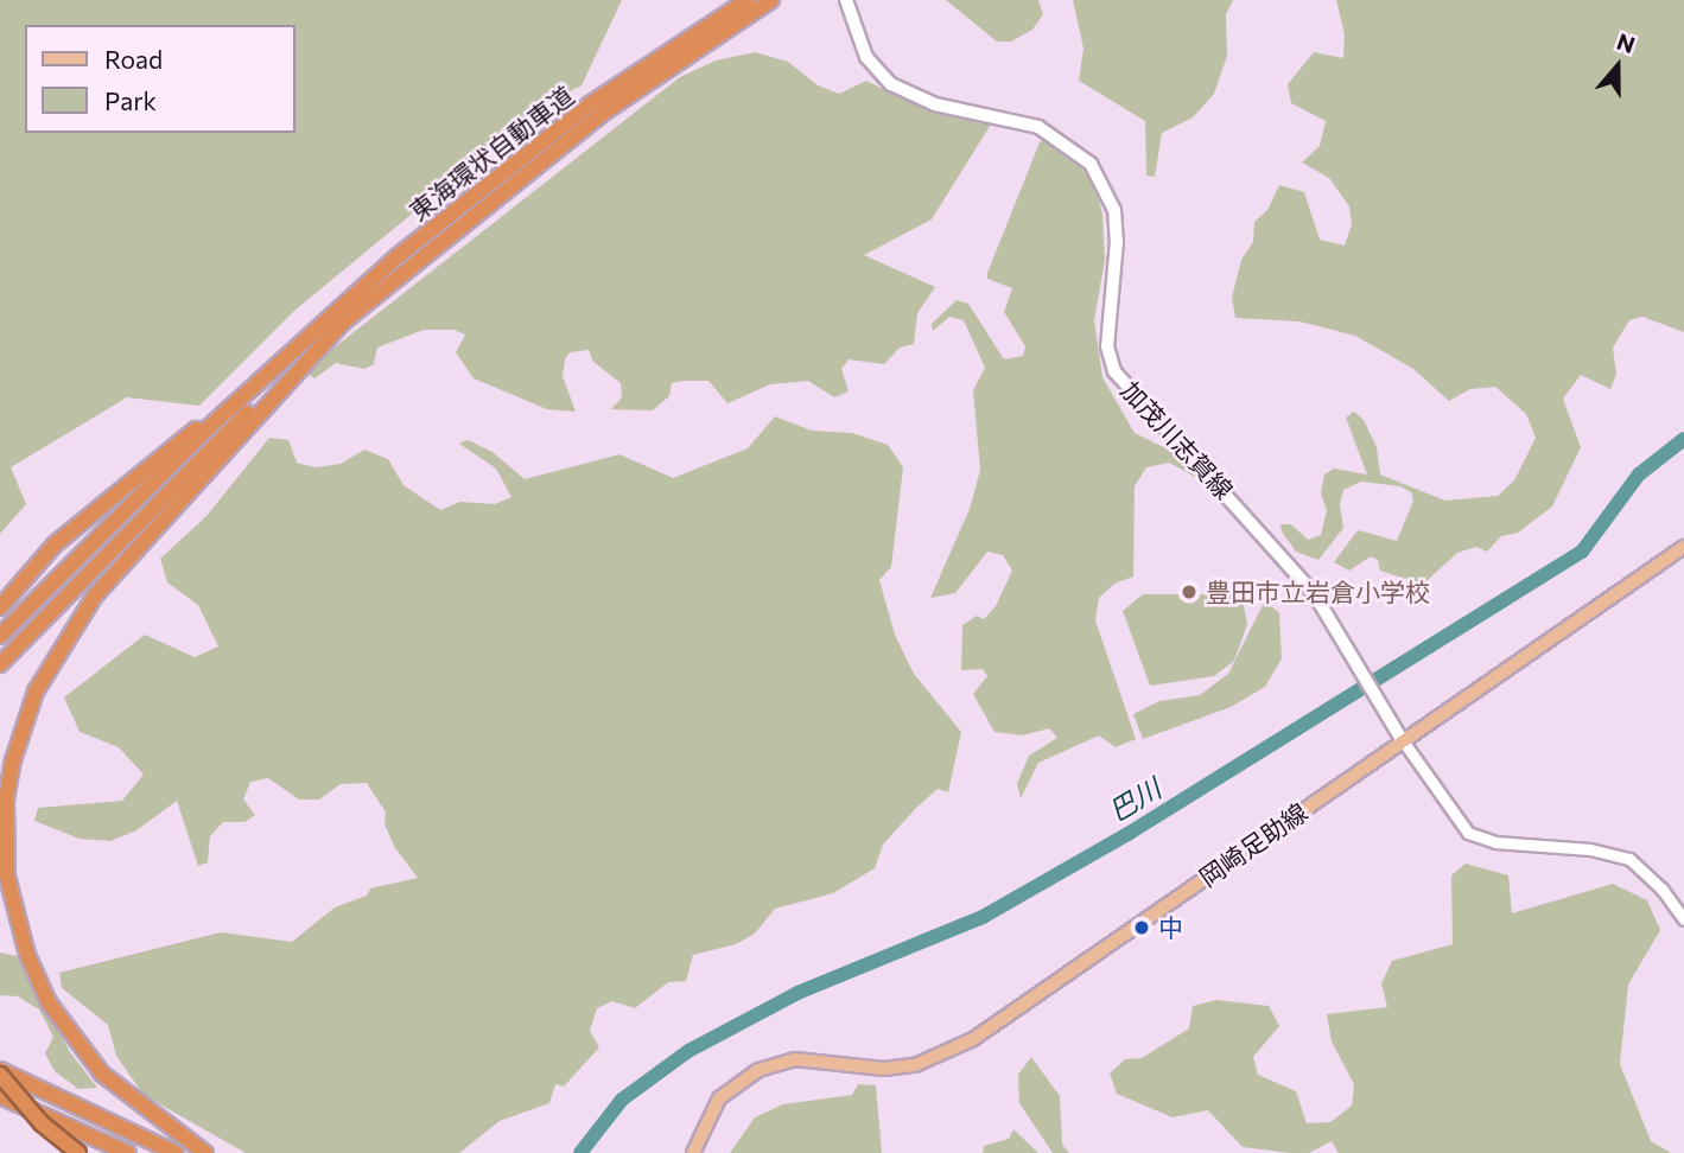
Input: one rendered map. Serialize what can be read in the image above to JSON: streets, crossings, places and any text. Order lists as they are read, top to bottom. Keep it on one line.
{"streets":{"highway":["東海環状自動車道"],"main road":["加茂川志賀線","岡崎足助線"]},"crossings":[["加茂川志賀線","岡崎足助線"]],"water":["巴川"],"places":["豊田市立岩倉小学校","中"],"legend":["Road","Park"],"north":"top"}
